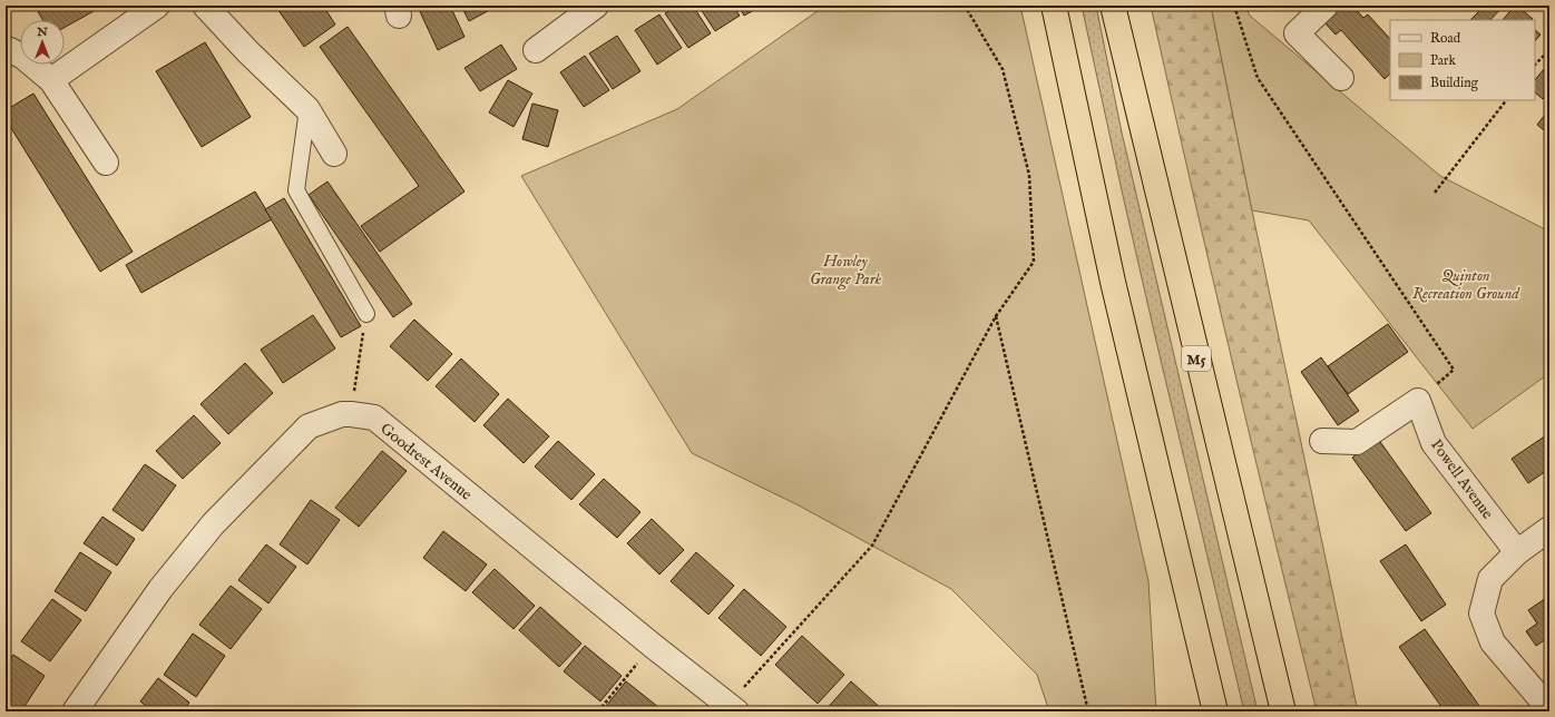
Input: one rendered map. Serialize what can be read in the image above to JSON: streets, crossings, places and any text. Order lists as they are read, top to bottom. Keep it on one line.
{"streets":{"highway":["M5"],"street":["Goodrest Avenue","Powell Avenue"]},"parks":["Howley Grange Park","Quinton Recreation Ground"],"legend":["Road","Park","Building"],"north":"top"}
